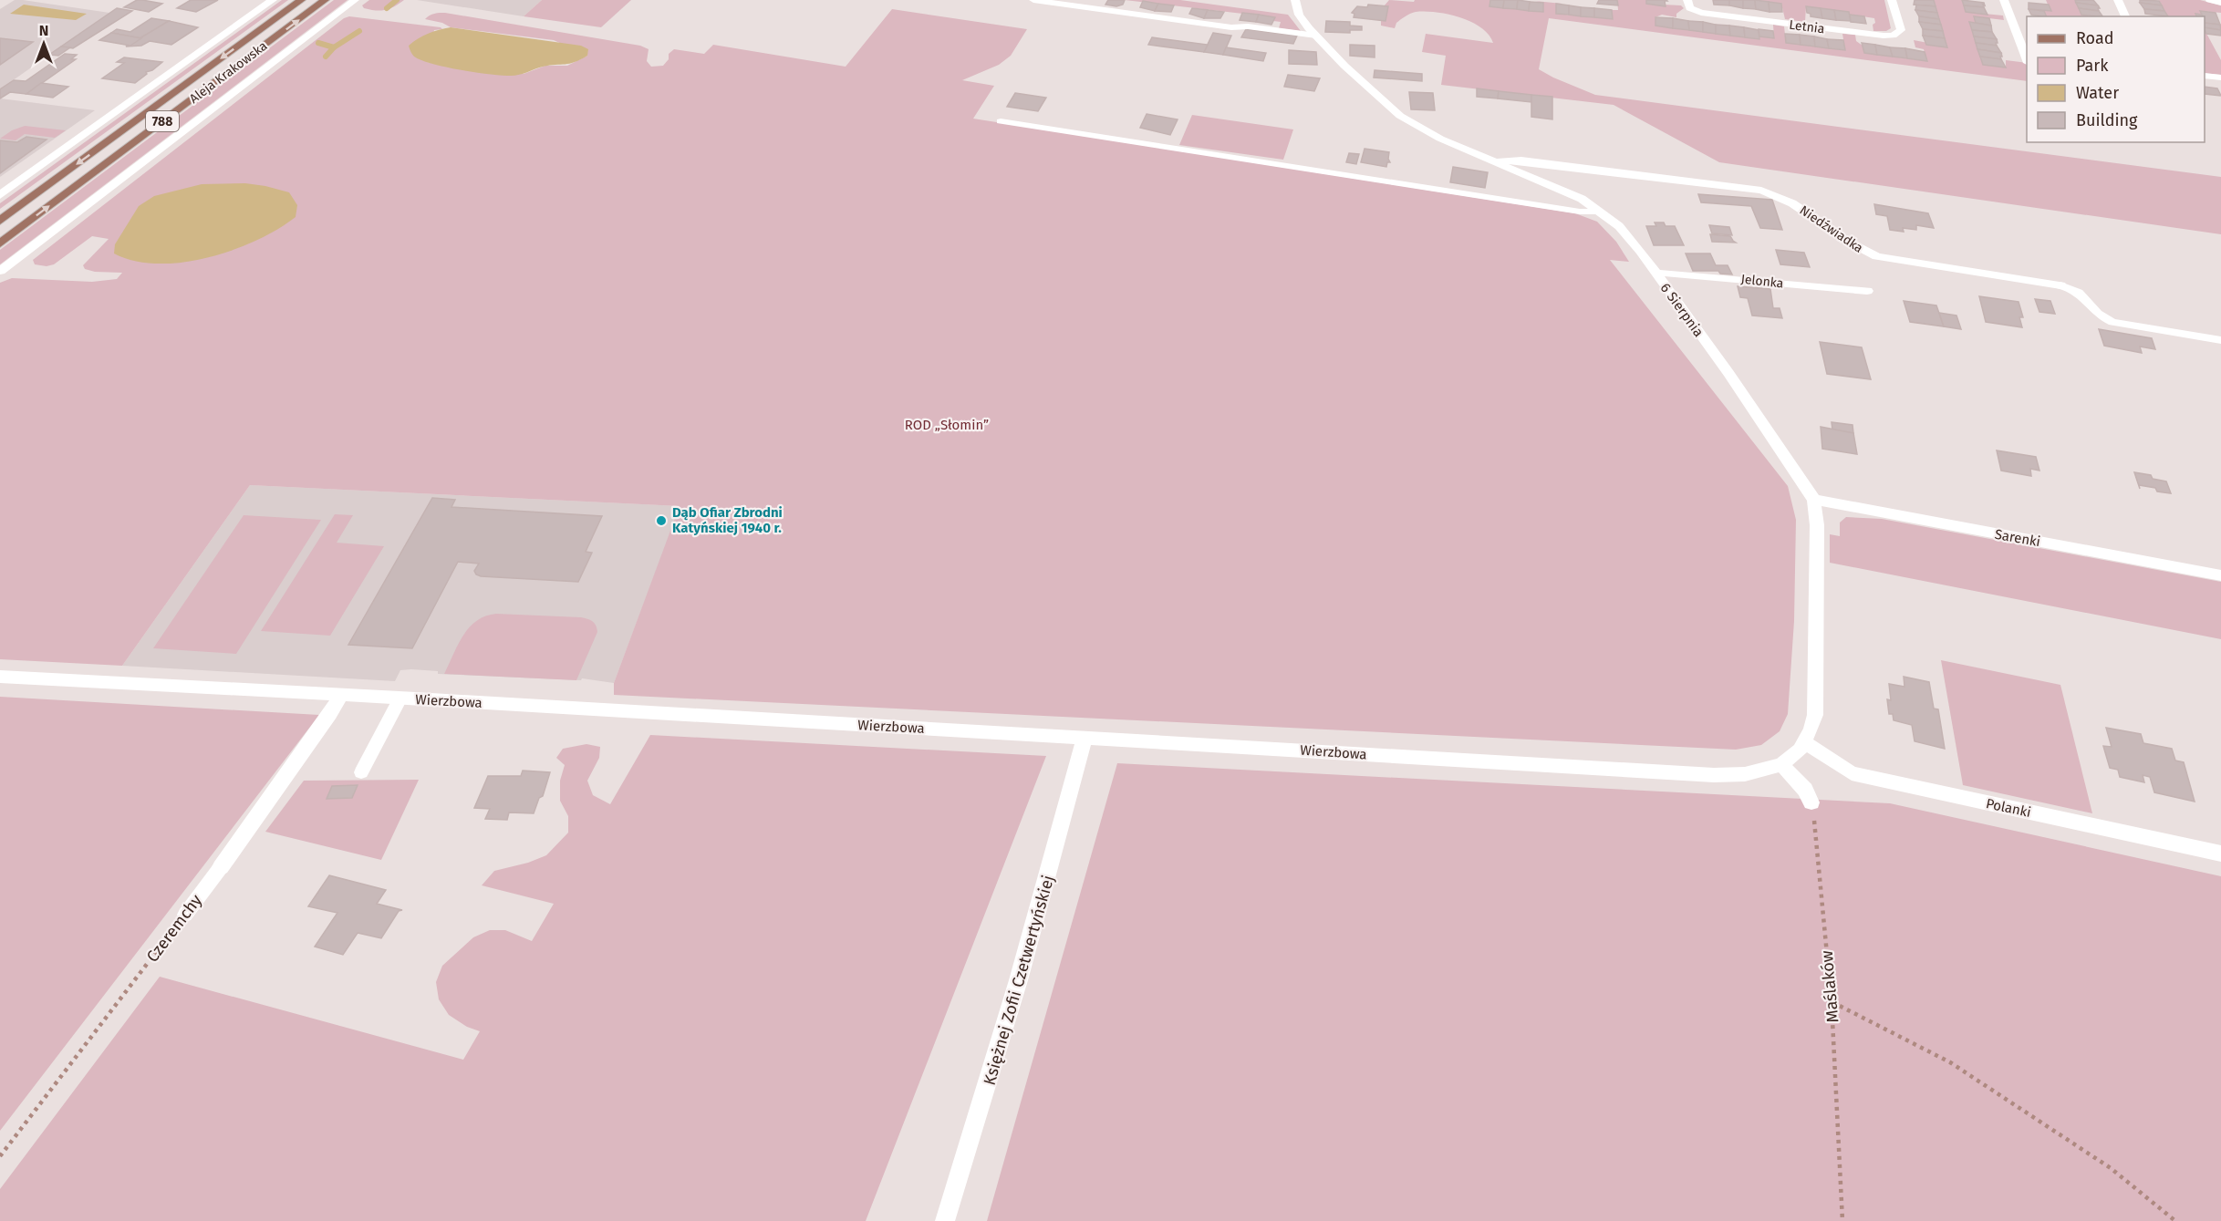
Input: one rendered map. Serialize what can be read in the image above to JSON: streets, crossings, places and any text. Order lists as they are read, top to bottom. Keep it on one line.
{"streets":{"main road":["Aleja Krakowska","788"],"street":["Letnia","Niedźwiadka","Jelonka","6 Sierpnia","Sarenki","Wierzbowa","Polanki","Czeremchy","Księżnej Zofii Czetwertyńskiej"],"path":["Maślaków"]},"crossings":[["Niedźwiadka","6 Sierpnia"],["Jelonka","6 Sierpnia"],["6 Sierpnia","Sarenki"],["6 Sierpnia","Wierzbowa"],["6 Sierpnia","Polanki"],["Wierzbowa","Czeremchy"],["Wierzbowa","Księżnej Zofii Czetwertyńskiej"]],"parks":["ROD „Słomin”"],"places":["Dąb Ofiar Zbrodni Katyńskiej 1940 r."],"legend":["Road","Park","Water","Building"],"north":"top"}
